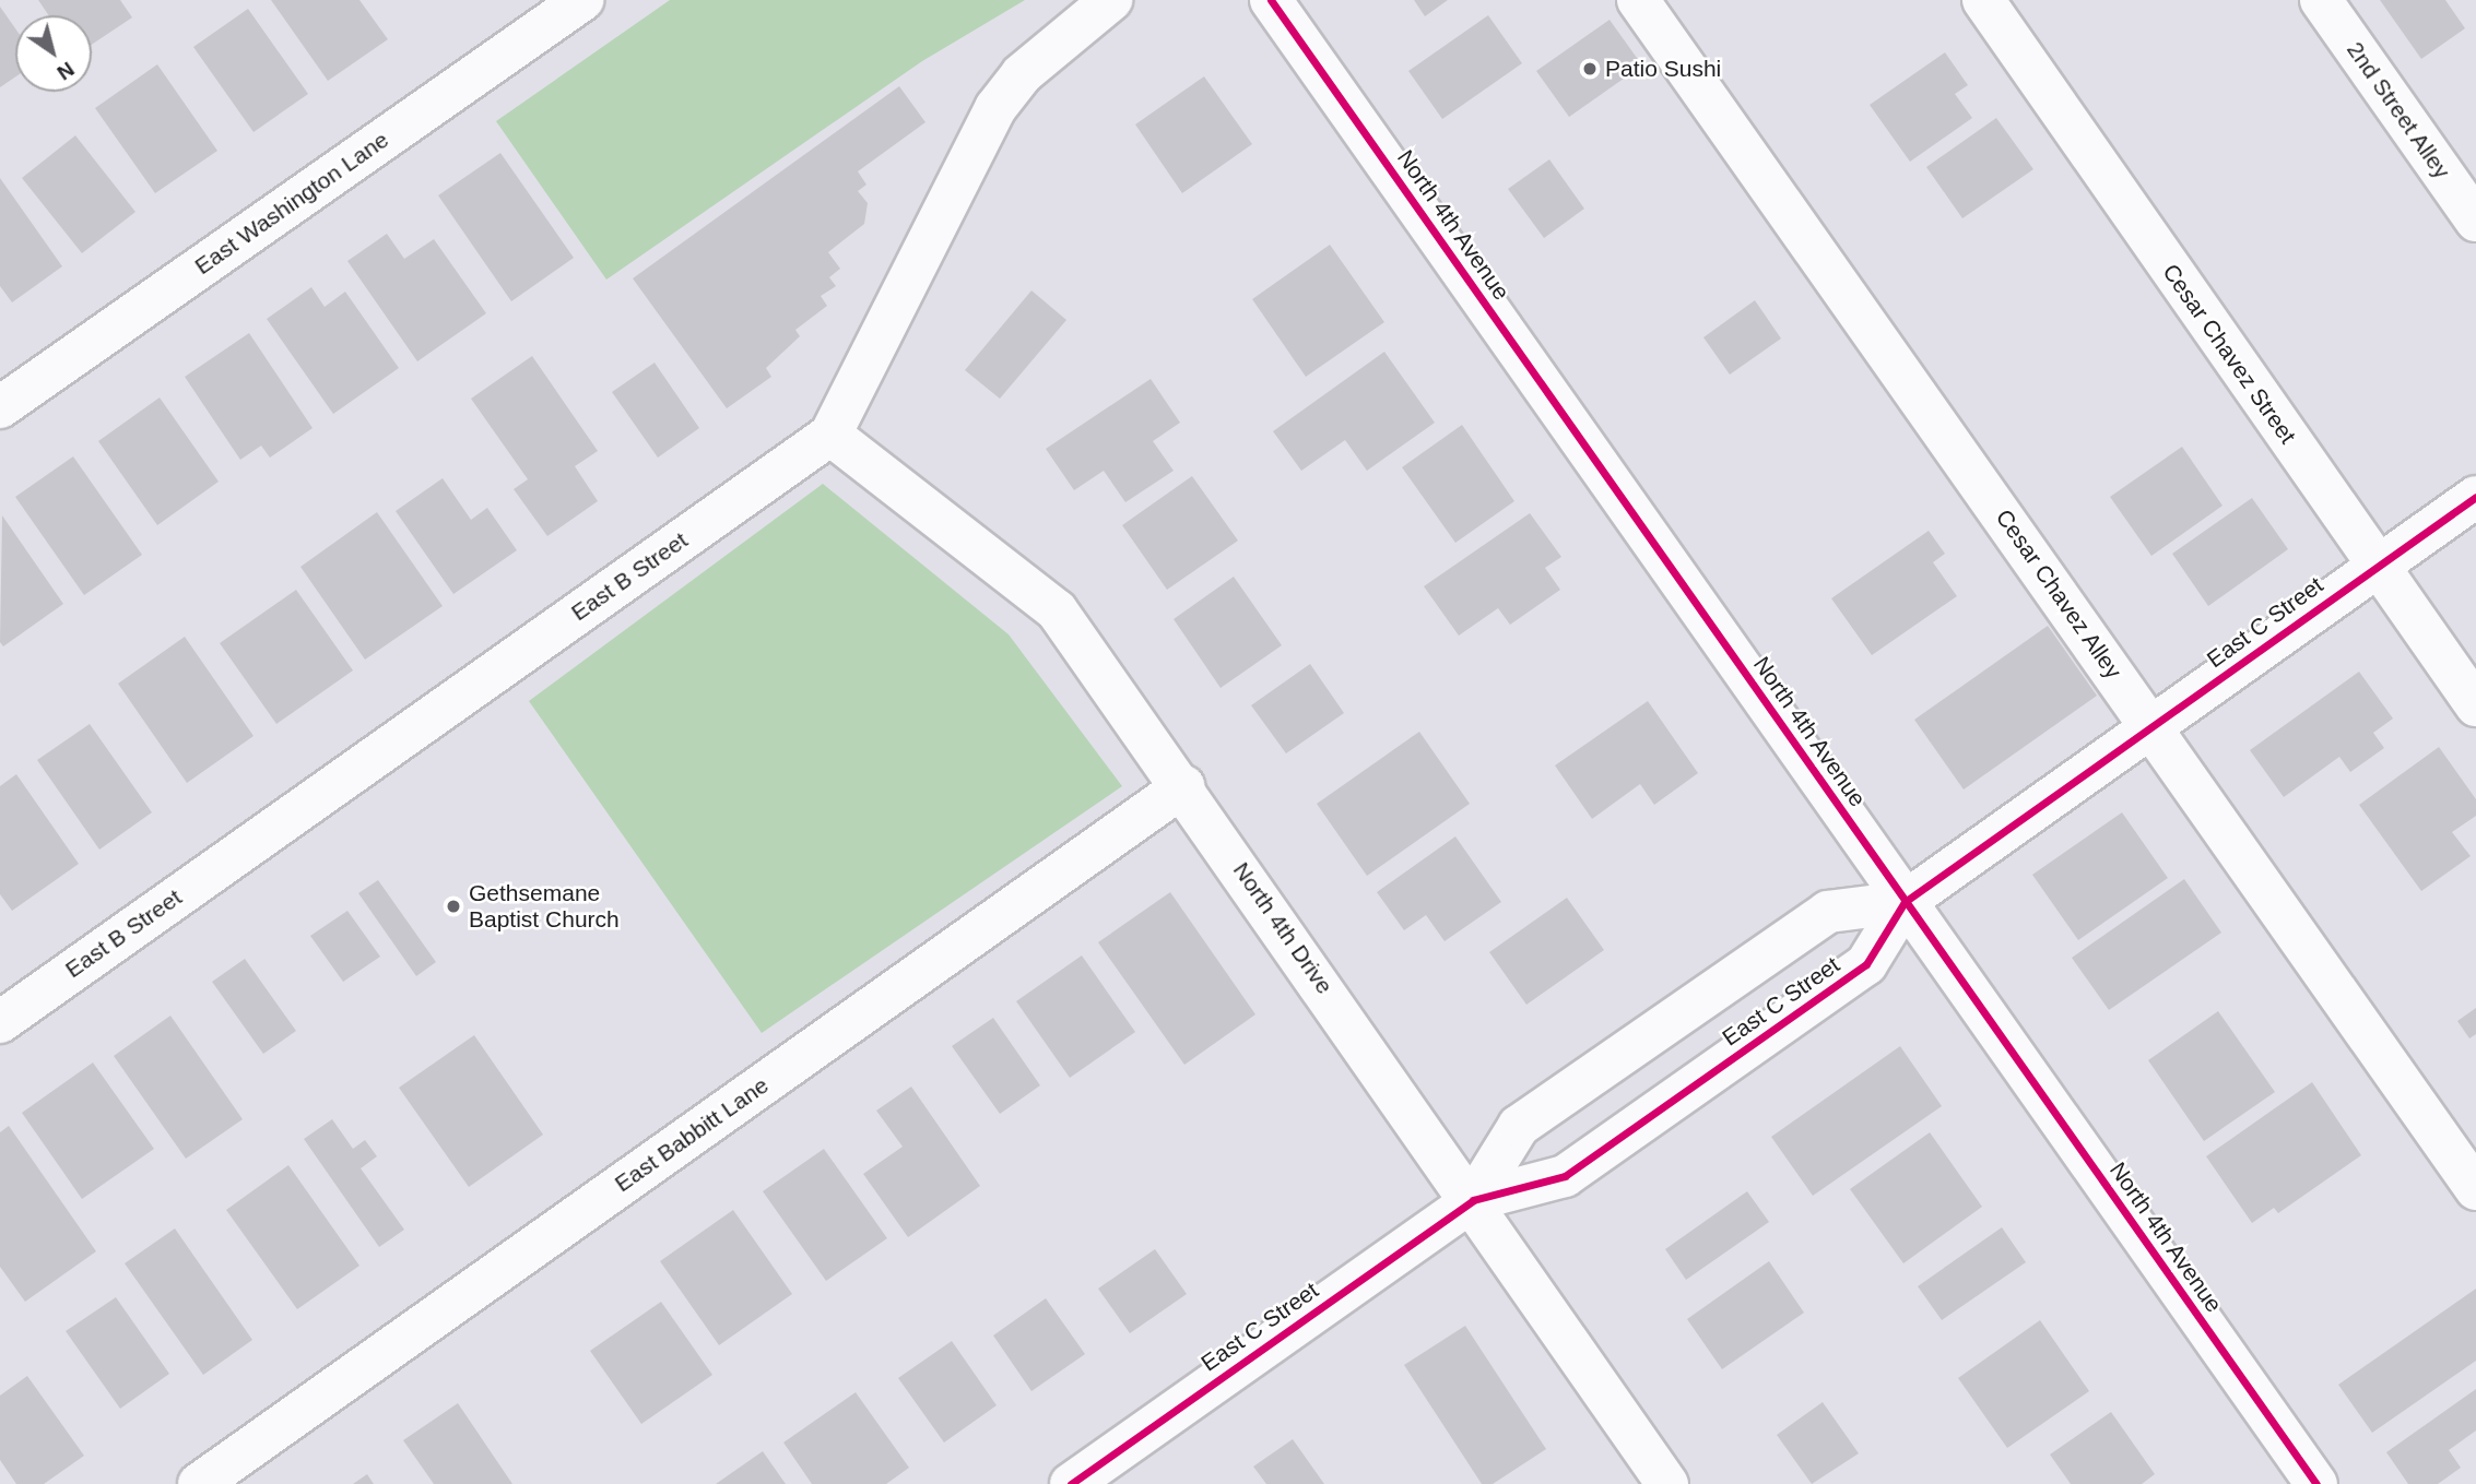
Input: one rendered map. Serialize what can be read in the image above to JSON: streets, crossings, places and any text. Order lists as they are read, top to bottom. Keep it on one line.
{"streets":{"street":["2nd Street Alley","East Washington Lane","North 4th Avenue","Cesar Chavez Street","East B Street","Cesar Chavez Alley","East C Street","North 4th Drive","East Babbitt Lane"]},"crossings":[["North 4th Avenue","East C Street"],["Cesar Chavez Street","East C Street"],["East B Street","North 4th Drive"],["Cesar Chavez Alley","East C Street"],["East C Street","North 4th Drive"],["North 4th Drive","East Babbitt Lane"]],"places":["Patio Sushi","Gethsemane Baptist Church"],"north":"bottom right"}
